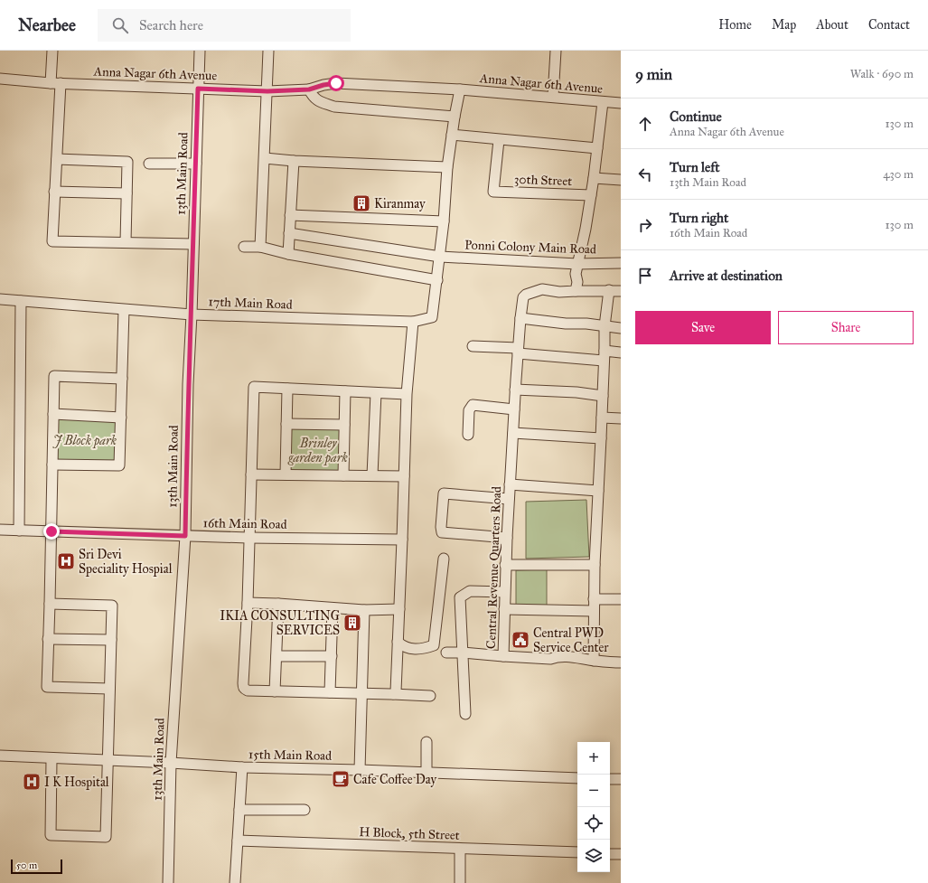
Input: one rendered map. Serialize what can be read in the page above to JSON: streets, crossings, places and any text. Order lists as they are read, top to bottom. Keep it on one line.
{"streets":{"street":["Anna Nagar 6th Avenue","13th Main Road","30th Street","Ponni Colony Main Road","17th Main Road","16th Main Road","Central Revenue Quarters Road","15th Main Road","H Block, 5th Street"]},"crossings":[["Anna Nagar 6th Avenue","13th Main Road"],["13th Main Road","17th Main Road"],["13th Main Road","16th Main Road"],["13th Main Road","15th Main Road"]],"parks":["J Block park","Brinley garden park"],"places":{"building":["Kiranmay","IKIA CONSULTING SERVICES"],"hospital":["Sri Devi Speciality Hospial","I K Hospital"],"public building":["Central PWD Service Center"],"cafe":["Cafe Coffee Day"]},"scale_bar":"50 m","page":{"header":"Nearbee","search":"Search here","nav":["Home","Map","About","Contact"],"heading":["9 min","Walk · 690 m"],"list":[["Continue","Anna Nagar 6th Avenue","130 m"],["Turn left","13th Main Road","430 m"],["Turn right","16th Main Road","130 m"],"Arrive at destination"],"buttons":["Save","Share"],"map_buttons":["+","−"],"scale":"50 m"}}
